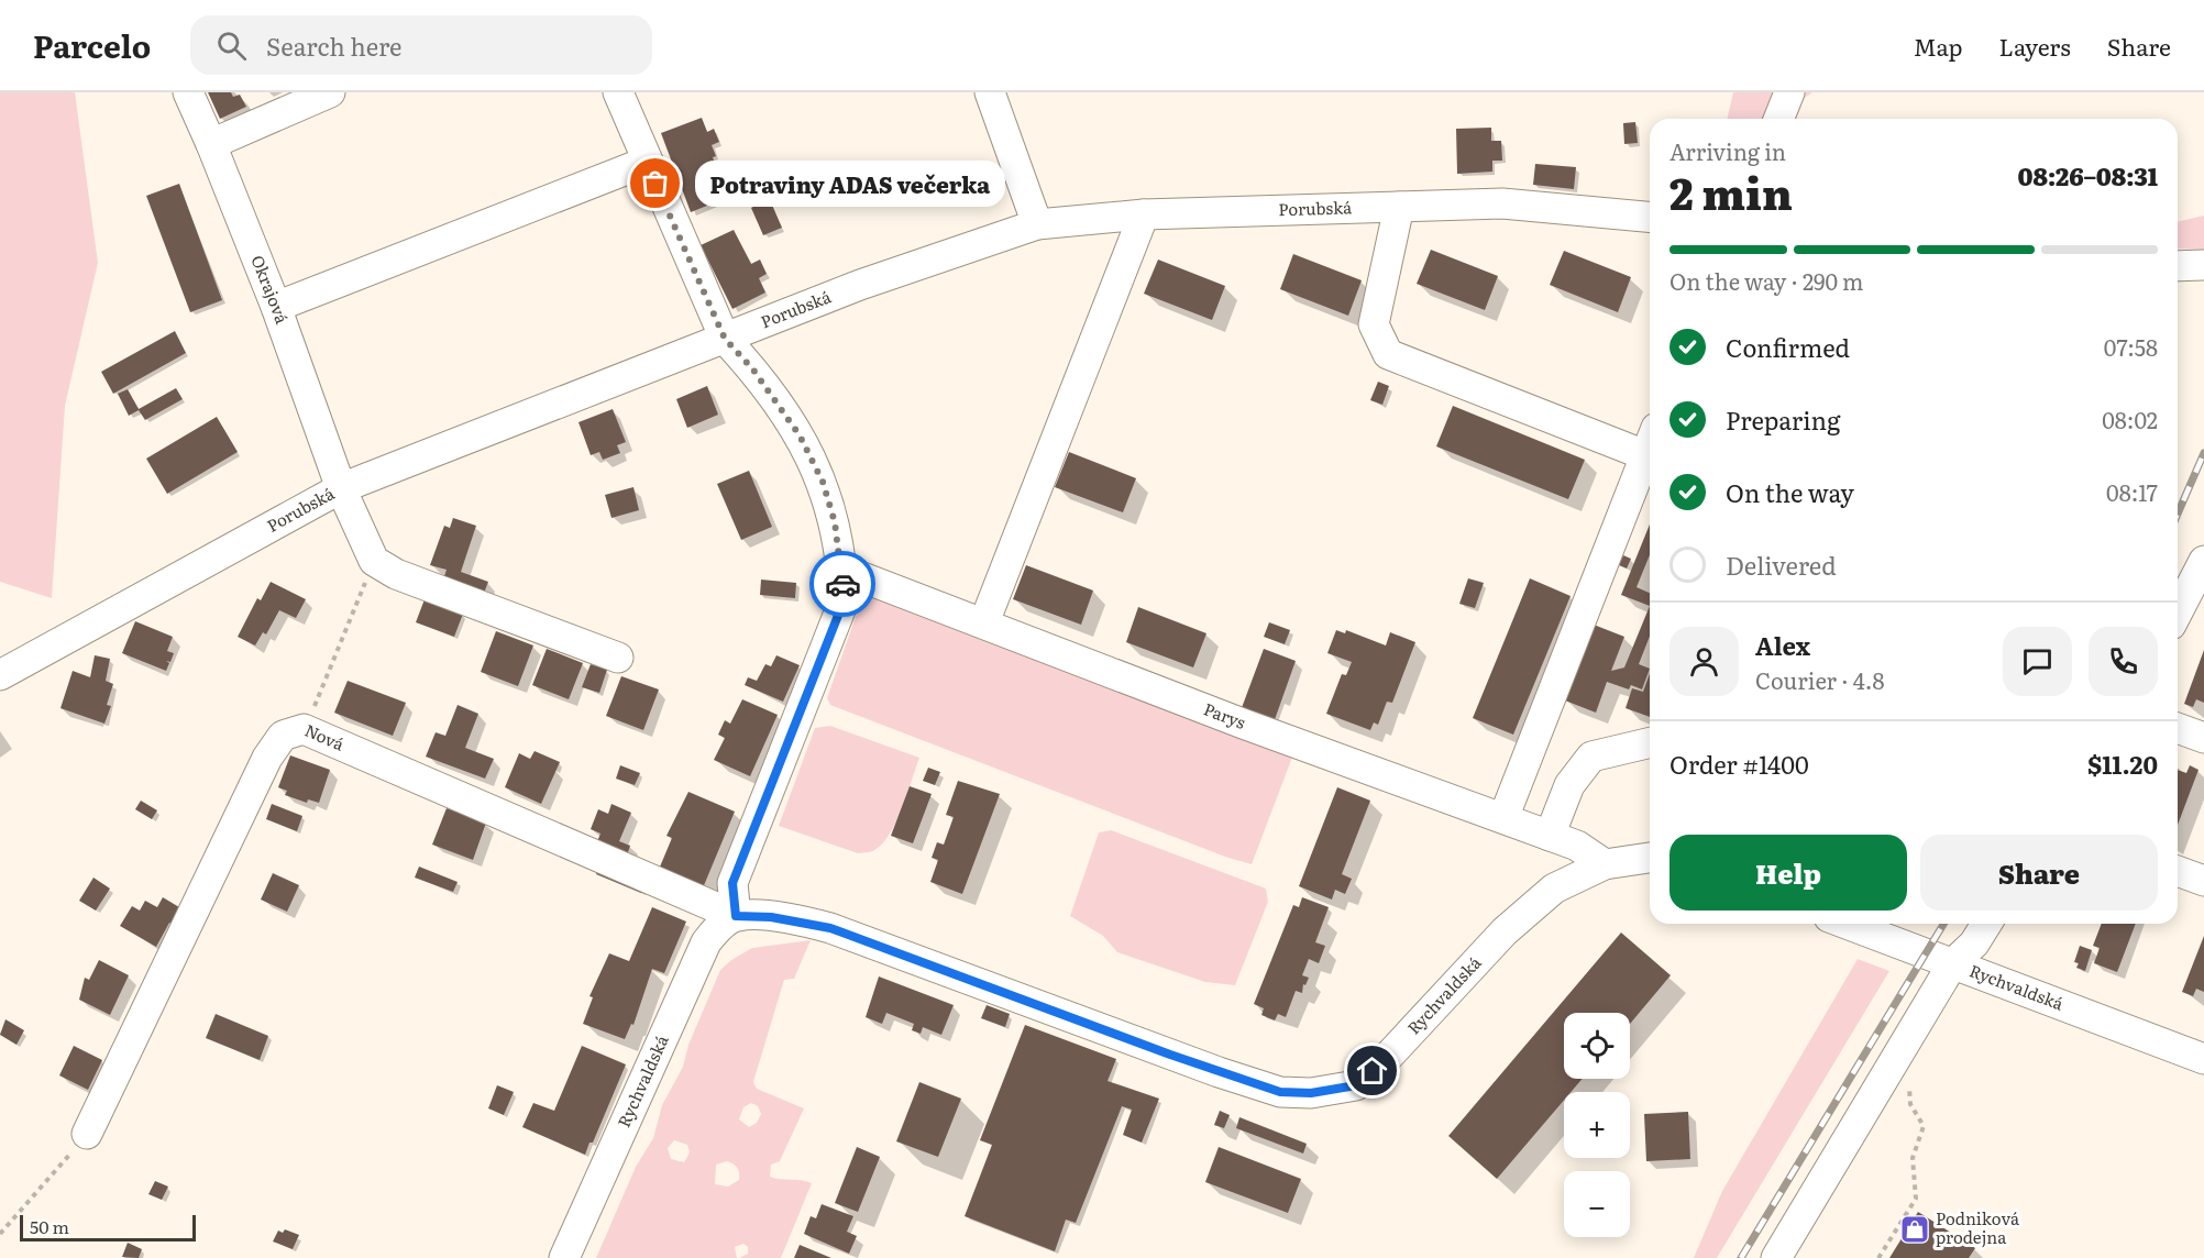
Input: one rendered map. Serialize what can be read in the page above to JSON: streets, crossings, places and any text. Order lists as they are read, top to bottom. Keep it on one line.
{"streets":{"street":["Porubská","Okrajová","Parys","Nová","Rychvaldská"]},"crossings":[["Porubská","Okrajová"],["Parys","Rychvaldská"],["Nová","Rychvaldská"]],"places":{"other":["Potraviny ADAS večerka"],"shop":["Podniková prodejna"]},"scale_bar":"50 m","page":{"header":"Parcelo","search":"Search here","nav":["Map","Layers","Share"],"heading":["2 min","Arriving in","08:26–08:31"],"panel":["Alex","Courier · 4.8","Order #1400","$11.20"],"bubble":"Potraviny ADAS večerka","bar":"On the way · 290 m","list":[["Confirmed","07:58"],["Preparing","08:02"],["On the way","08:17"],"Delivered"],"buttons":["Help","Share"],"map_buttons":["+","−"],"scale":"50 m"}}
